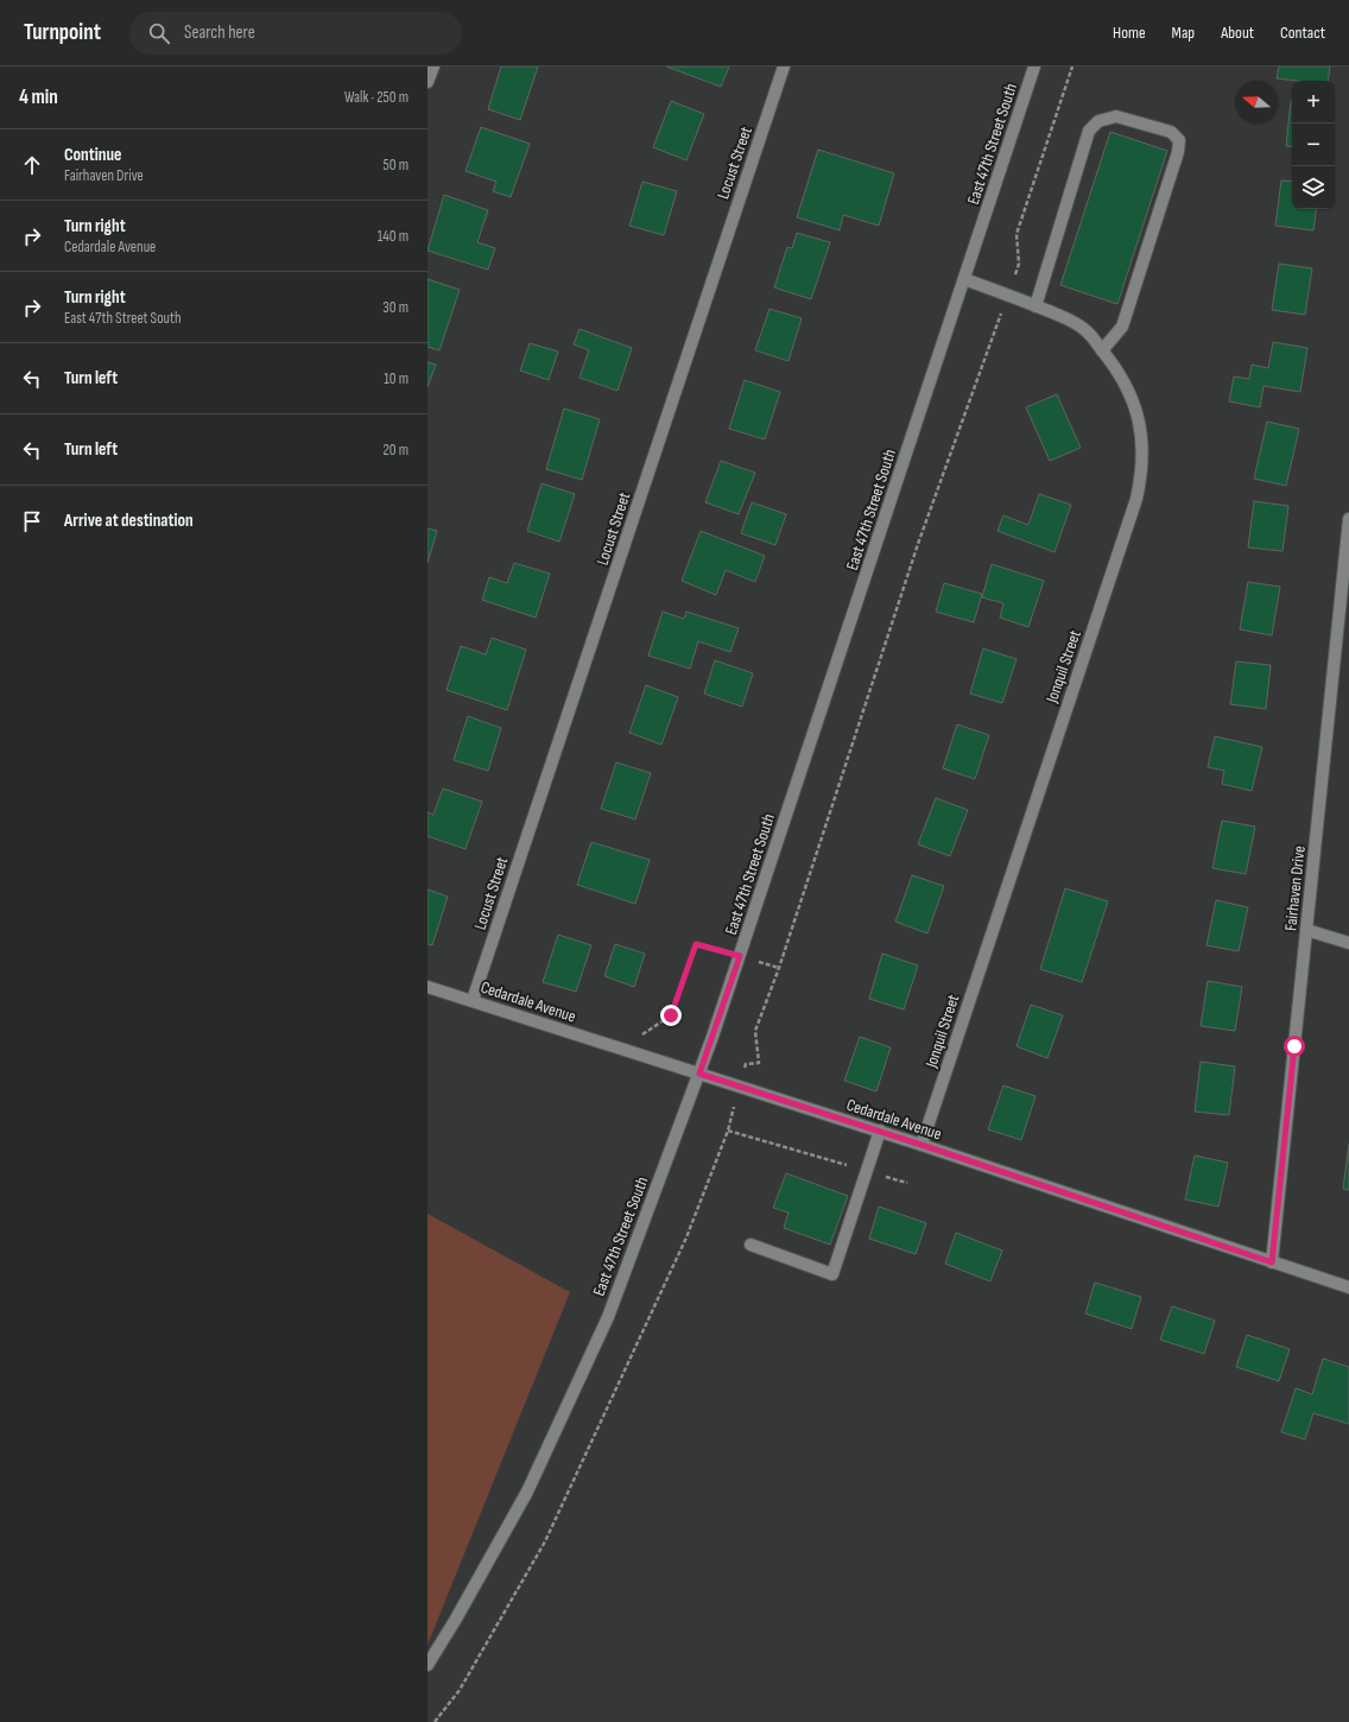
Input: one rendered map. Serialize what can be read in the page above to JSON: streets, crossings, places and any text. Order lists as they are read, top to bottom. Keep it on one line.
{"streets":{"street":["East 47th Street South","Locust Street","Jonquil Street","Fairhaven Drive","Cedardale Avenue"]},"crossings":[["East 47th Street South","Jonquil Street"],["East 47th Street South","Cedardale Avenue"],["Locust Street","Cedardale Avenue"],["Jonquil Street","Cedardale Avenue"],["Fairhaven Drive","Cedardale Avenue"]],"north":"left","page":{"header":"Turnpoint","search":"Search here","nav":["Home","Map","About","Contact"],"heading":["4 min","Walk · 250 m"],"map_buttons":["+","−"],"list":[["Continue","Fairhaven Drive","50 m"],["Turn right","Cedardale Avenue","140 m"],["Turn right","East 47th Street South","30 m"],["Turn left","10 m"],["Turn left","20 m"],"Arrive at destination"]}}
